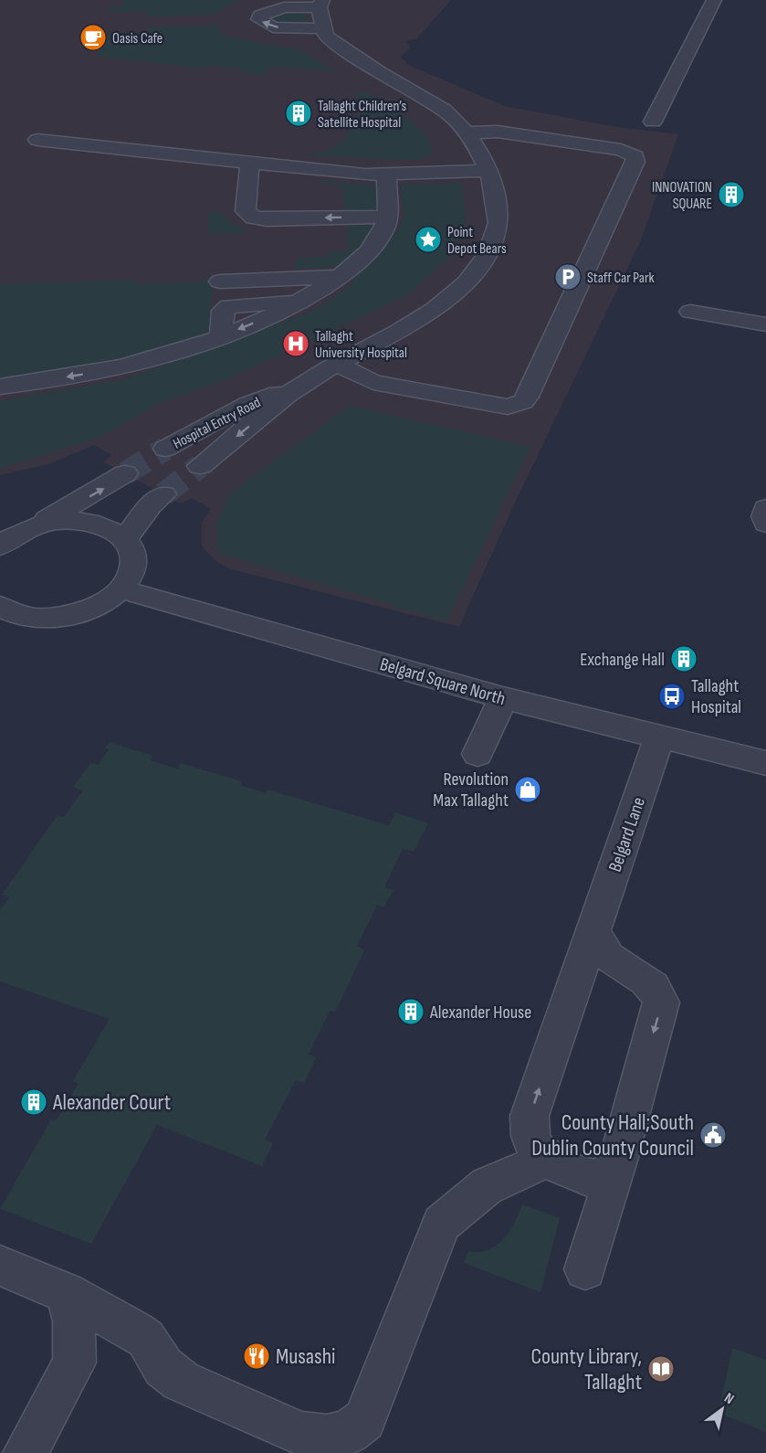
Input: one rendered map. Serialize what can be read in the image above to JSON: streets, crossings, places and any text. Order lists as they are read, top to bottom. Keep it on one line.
{"streets":{"street":["Hospital Entry Road","Belgard Square North","Belgard Lane"]},"crossings":[["Belgard Square North","Belgard Lane"]],"one_way":["Belgard Lane"],"places":{"cafe":["Oasis Cafe"],"building":["Tallaght Children’s Satellite Hospital","INNOVATION SQUARE","Exchange Hall","Alexander House","Alexander Court"],"place":["Point Depot Bears"],"parking":["Staff Car Park"],"hospital":["Tallaght University Hospital"],"bus stop":["Tallaght Hospital"],"shop":["Revolution Max Tallaght"],"public building":["County Hall;South Dublin County Council"],"restaurant":["Musashi"],"library":["County Library, Tallaght"]},"north":"top right"}
